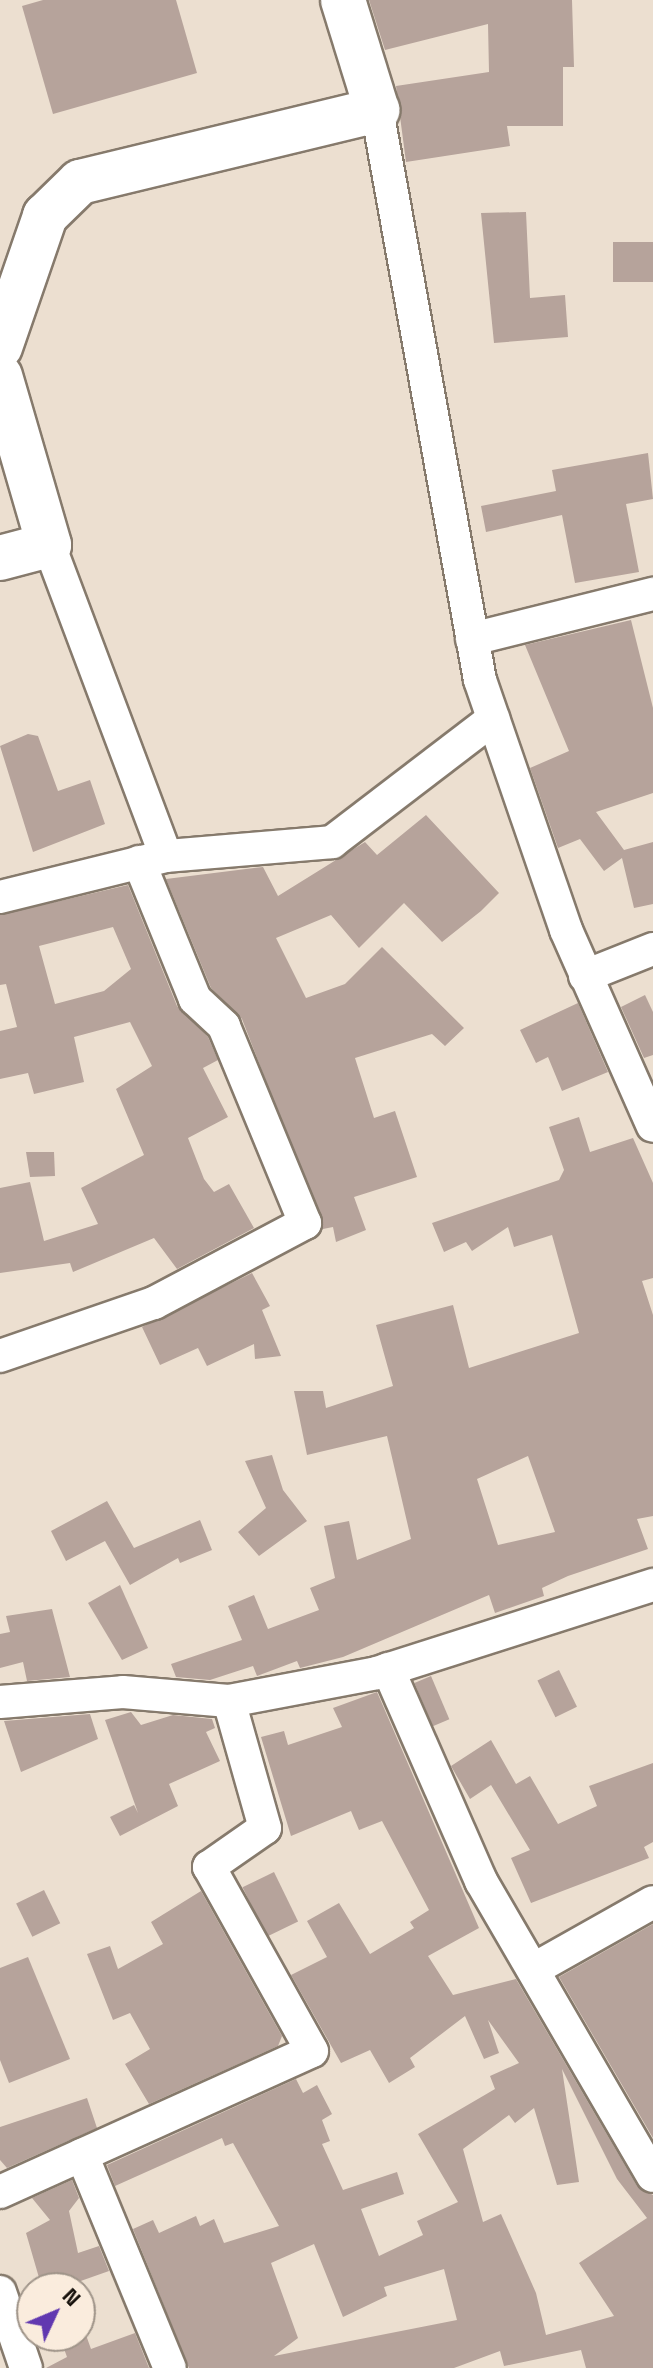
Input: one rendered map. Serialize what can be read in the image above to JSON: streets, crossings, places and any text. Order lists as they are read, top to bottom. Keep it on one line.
{"north":"top right"}
